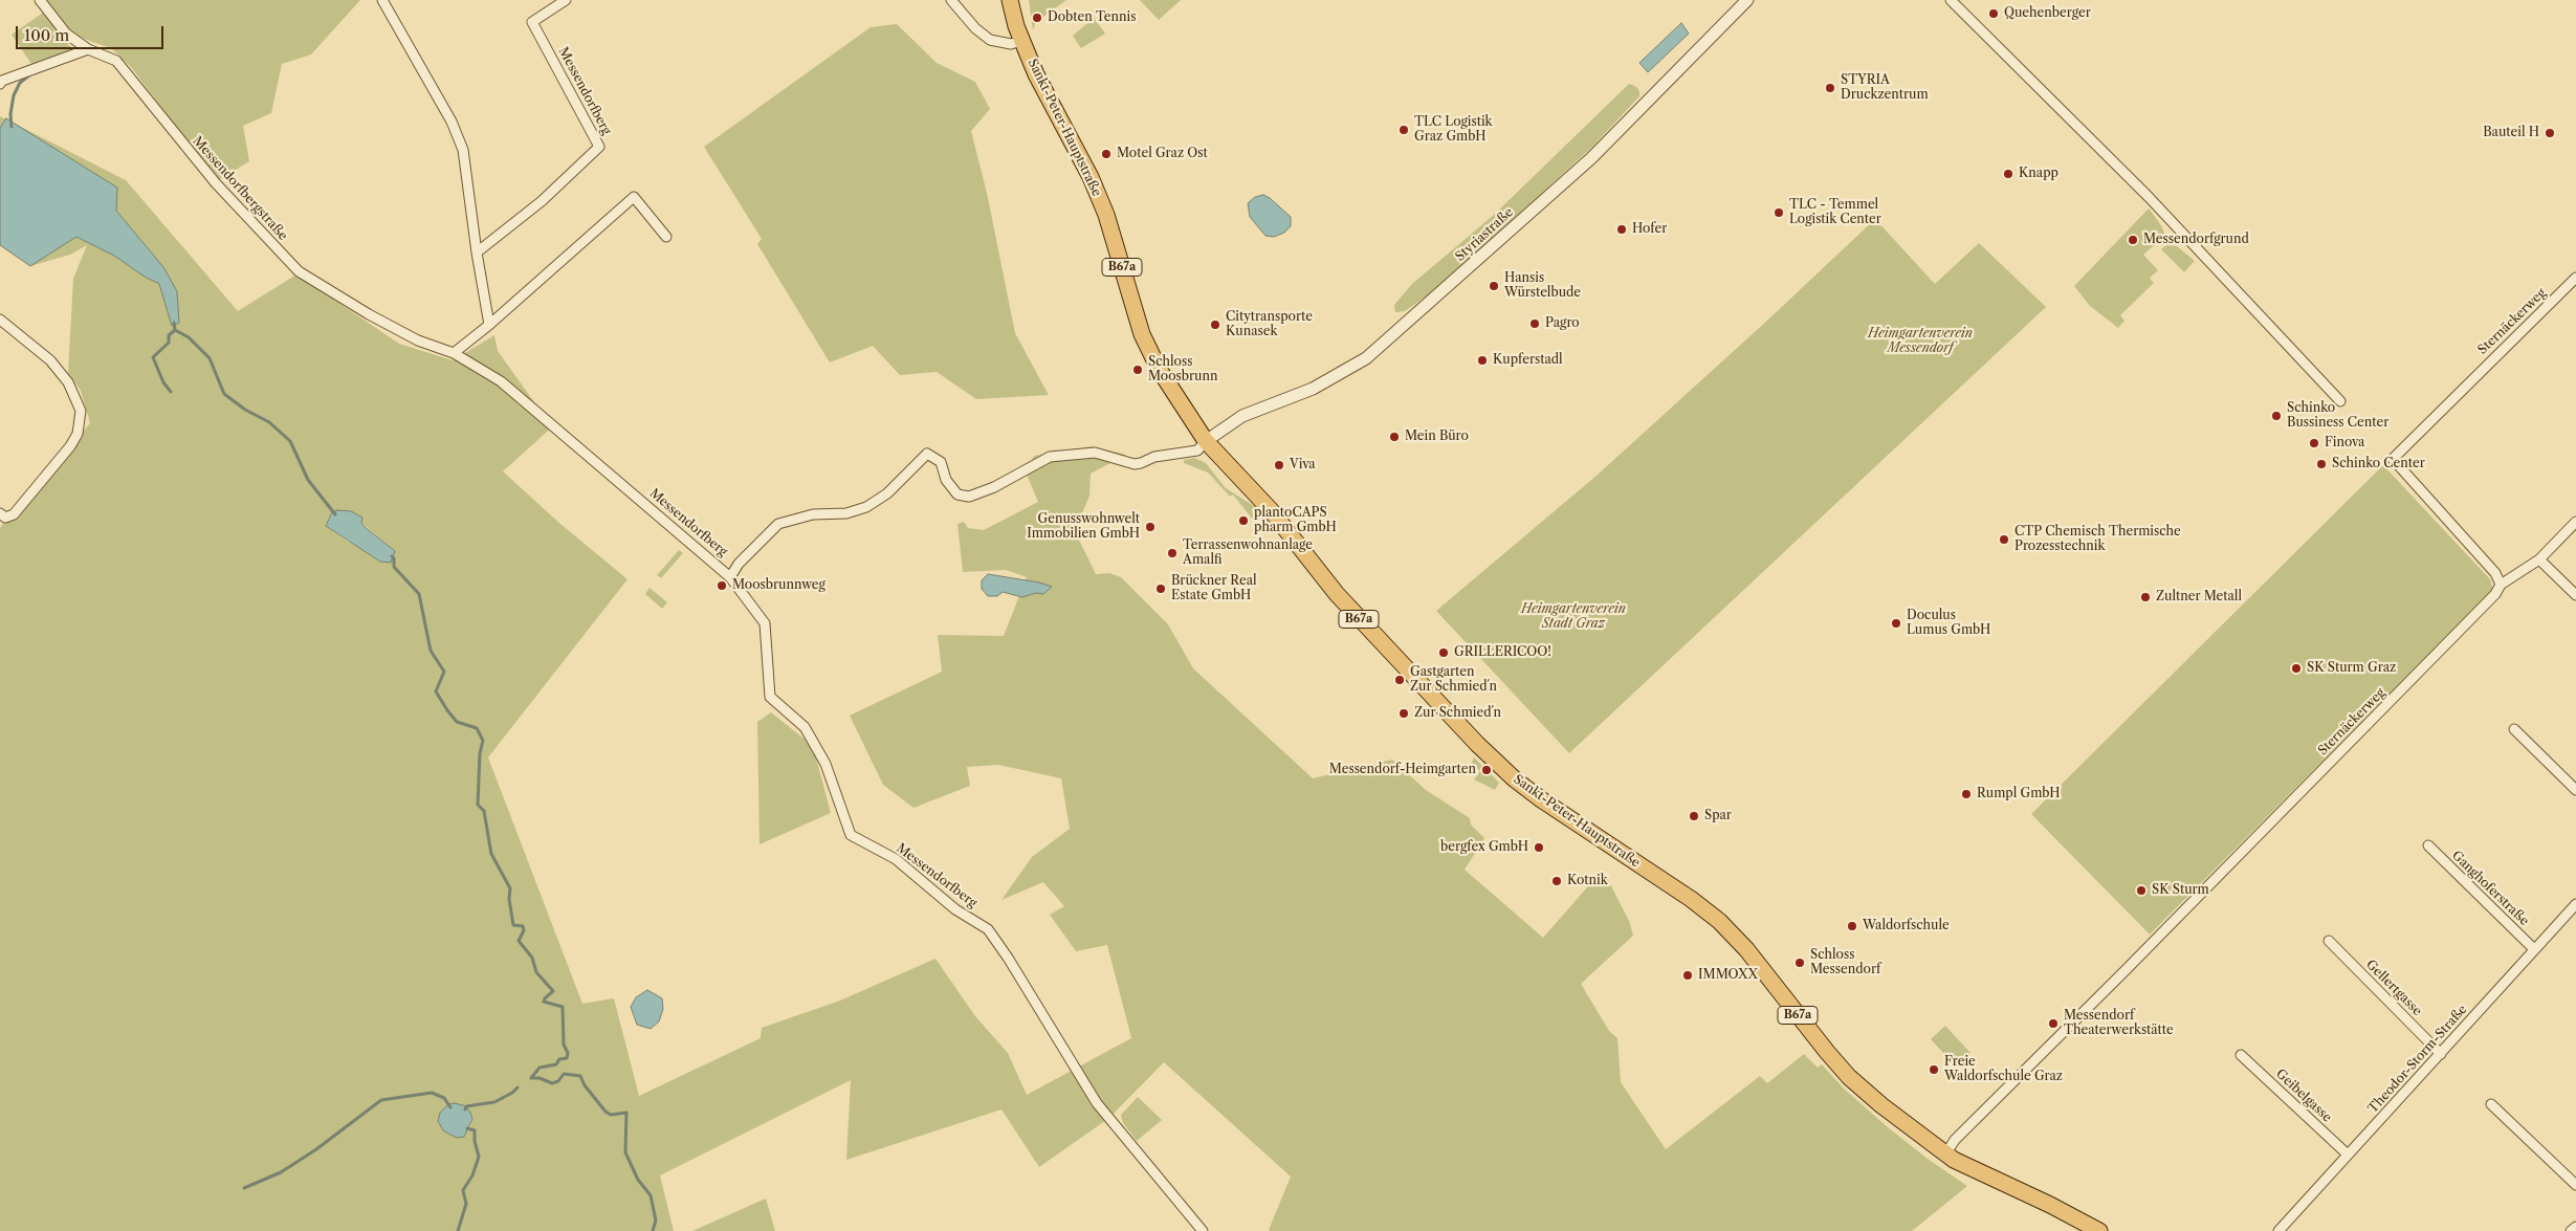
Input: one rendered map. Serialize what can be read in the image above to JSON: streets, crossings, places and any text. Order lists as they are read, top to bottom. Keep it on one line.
{"streets":{"main road":["Sankt-Peter-Hauptstraße","B67a"],"street":["Messendorfberg","Messendorfbergstraße","Styriastraße","Sternäckerweg","Ganghoferstraße","Gellertgasse","Theodor-Storm-Straße","Geibelgasse"]},"crossings":[["Messendorfberg","Messendorfbergstraße"],["Sankt-Peter-Hauptstraße","Styriastraße"],["Sankt-Peter-Hauptstraße","Sternäckerweg"],["Ganghoferstraße","Theodor-Storm-Straße"],["Gellertgasse","Theodor-Storm-Straße"],["Theodor-Storm-Straße","Geibelgasse"]],"parks":["Heimgartenverein Messendorf","Heimgartenverein Stadt Graz"],"places":["Quehenberger","Dobten Tennis","STYRIA Druckzentrum","TLC Logistik Graz GmbH","Bauteil H","Motel Graz Ost","Knapp","TLC - Temmel Logistik Center","Hofer","Messendorfgrund","Hansis Würstelbude","Pagro","Citytransporte Kunasek","Kupferstadl","Schloss Moosbrunn","Schinko Bussiness Center","Mein Büro","Finova","Schinko Center","Viva","plantoCAPS pharm GmbH","Genusswohnwelt Immobilien GmbH","CTP Chemisch Thermische Prozesstechnik","Terrassenwohnanlage Amalfi","Moosbrunnweg","Brückner Real Estate GmbH","Zultner Metall","Doculus Lumus GmbH","GRILLERICOO!","SK Sturm Graz","Gastgarten Zur Schmied´n","Zur Schmied´n","Messendorf-Heimgarten","Rumpl GmbH","Spar","bergfex GmbH","Kotnik","SK Sturm","Waldorfschule","Schloss Messendorf","IMMOXX","Messendorf Theaterwerkstätte","Freie Waldorfschule Graz"],"scale_bar":"100 m"}
